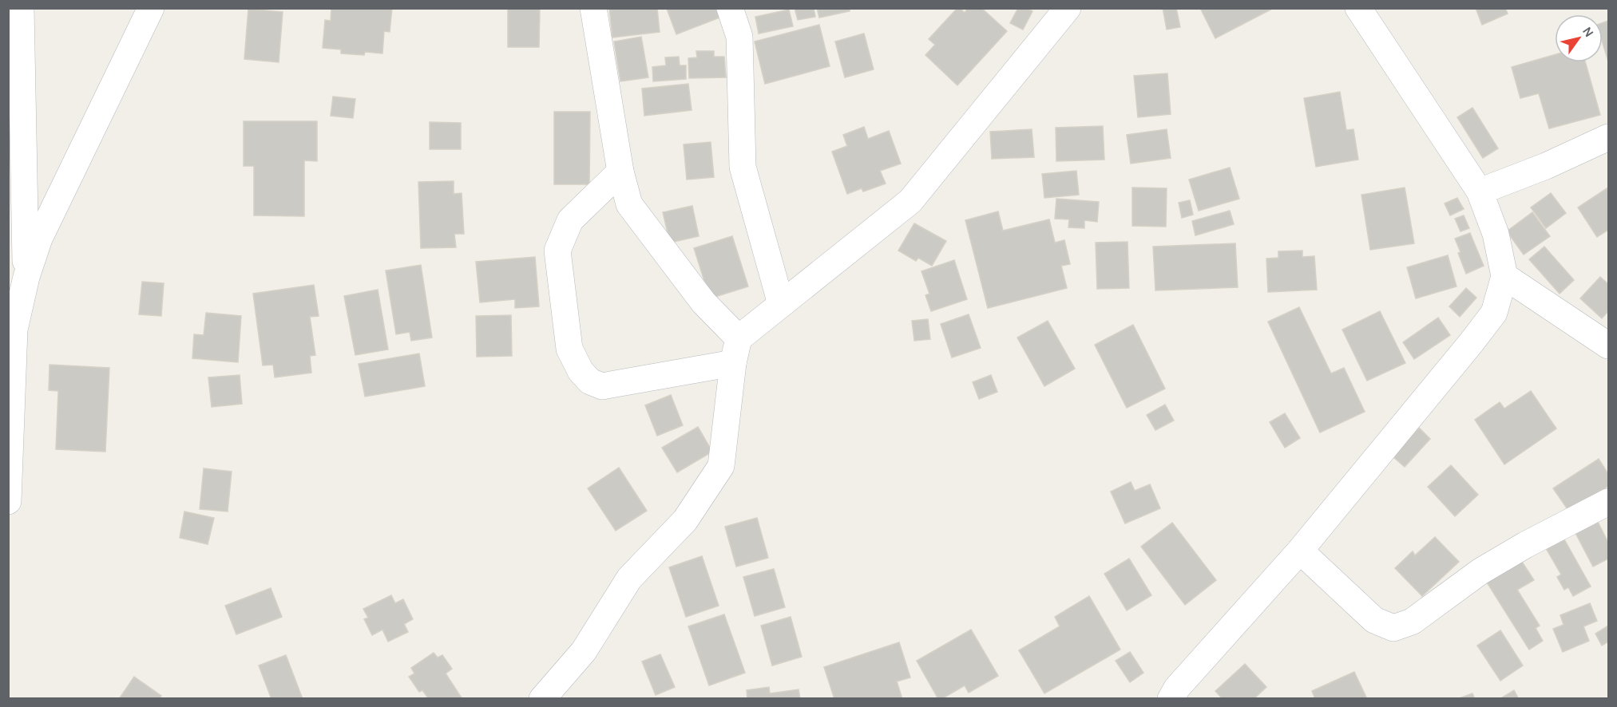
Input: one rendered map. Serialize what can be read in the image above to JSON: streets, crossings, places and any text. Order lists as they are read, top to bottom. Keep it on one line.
{"north":"top right"}
